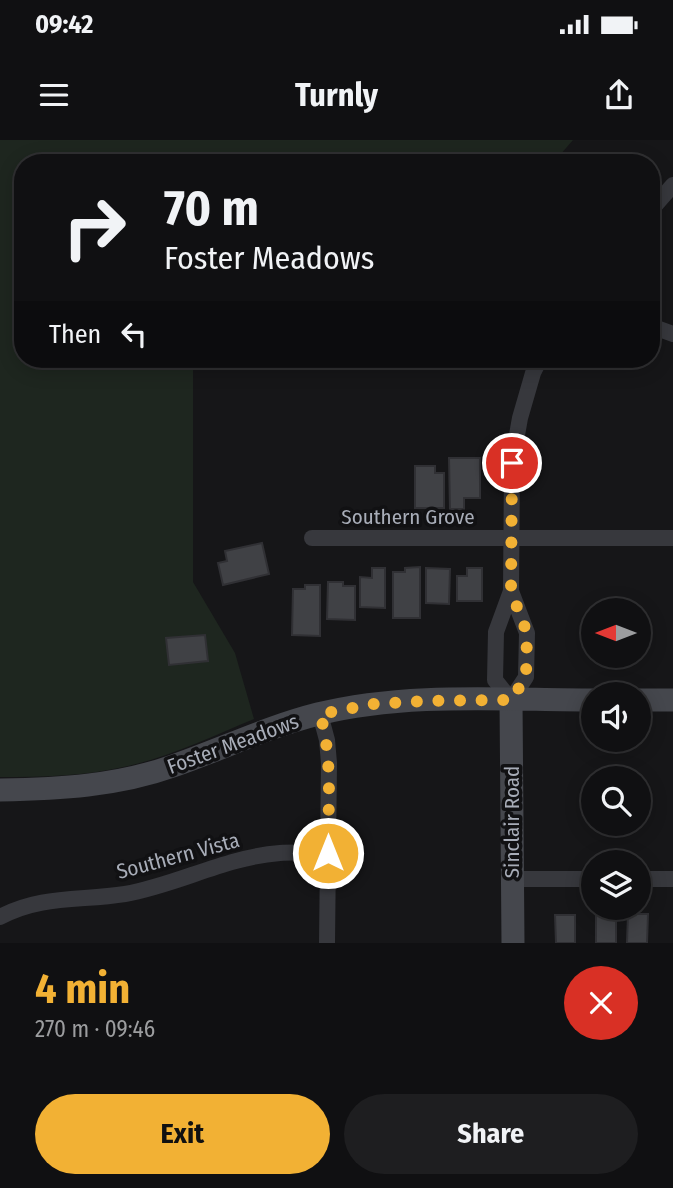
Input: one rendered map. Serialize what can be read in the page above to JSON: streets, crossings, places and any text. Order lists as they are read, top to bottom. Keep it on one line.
{"streets":{"street":["Southern Grove","Foster Meadows","Sinclair Road","Southern Vista"]},"crossings":[["Southern Grove","Sinclair Road"],["Foster Meadows","Sinclair Road"]],"north":"left","page":{"status":"09:42","header":"Turnly","turn":["70 m","Foster Meadows"],"then":"Then","heading":["4 min","270 m · 09:46"],"buttons":["Exit","Share"]}}
